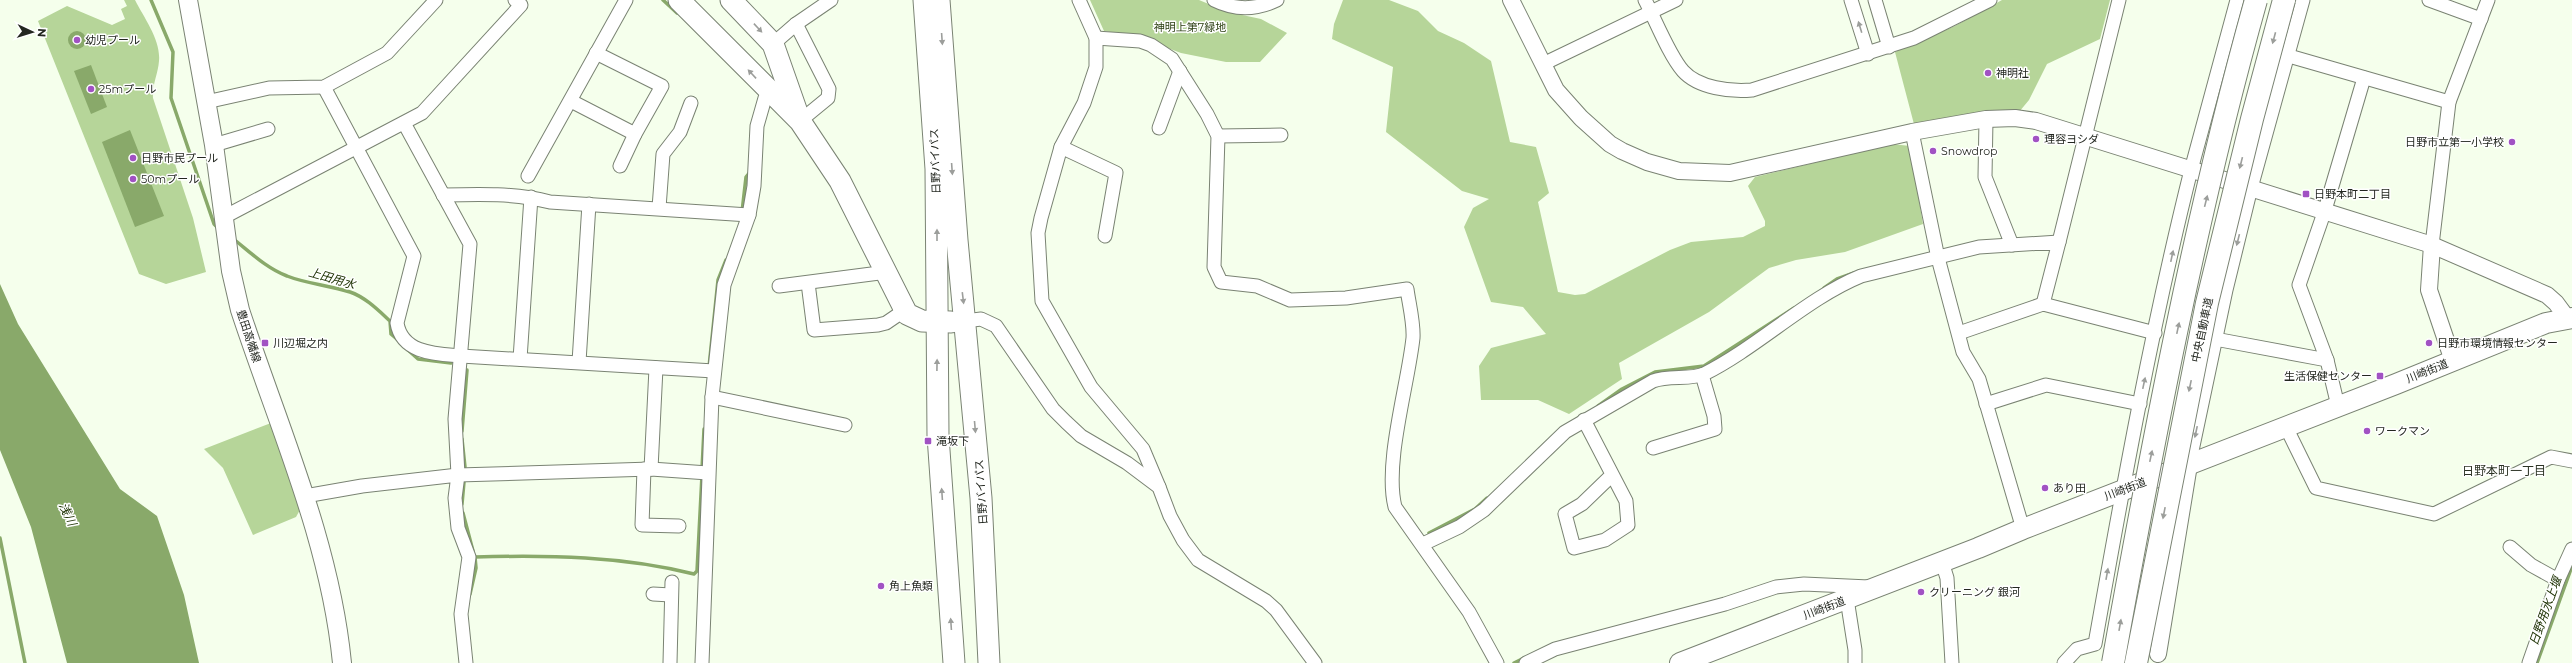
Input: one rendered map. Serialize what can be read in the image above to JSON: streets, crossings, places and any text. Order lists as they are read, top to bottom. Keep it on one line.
{"streets":{"highway":["日野バイパス","中央自動車道"],"main road":["豊田高幡線","川崎街道"]},"districts":["日野本町一丁目"],"water":["上田用水","浅川","日野用水上堰"],"parks":["神明上第7緑地"],"places":{"other":["幼児プール","神明社","25mプール","理容ヨシダ","日野市立第一小学校","Snowdrop","日野市民プール","50mプール","日野市環境情報センター","ワークマン","あり田","角上魚類","クリーニング 銀河"],"transit":["日野本町二丁目","川辺堀之内","生活保健センター","滝坂下"]},"north":"right"}
